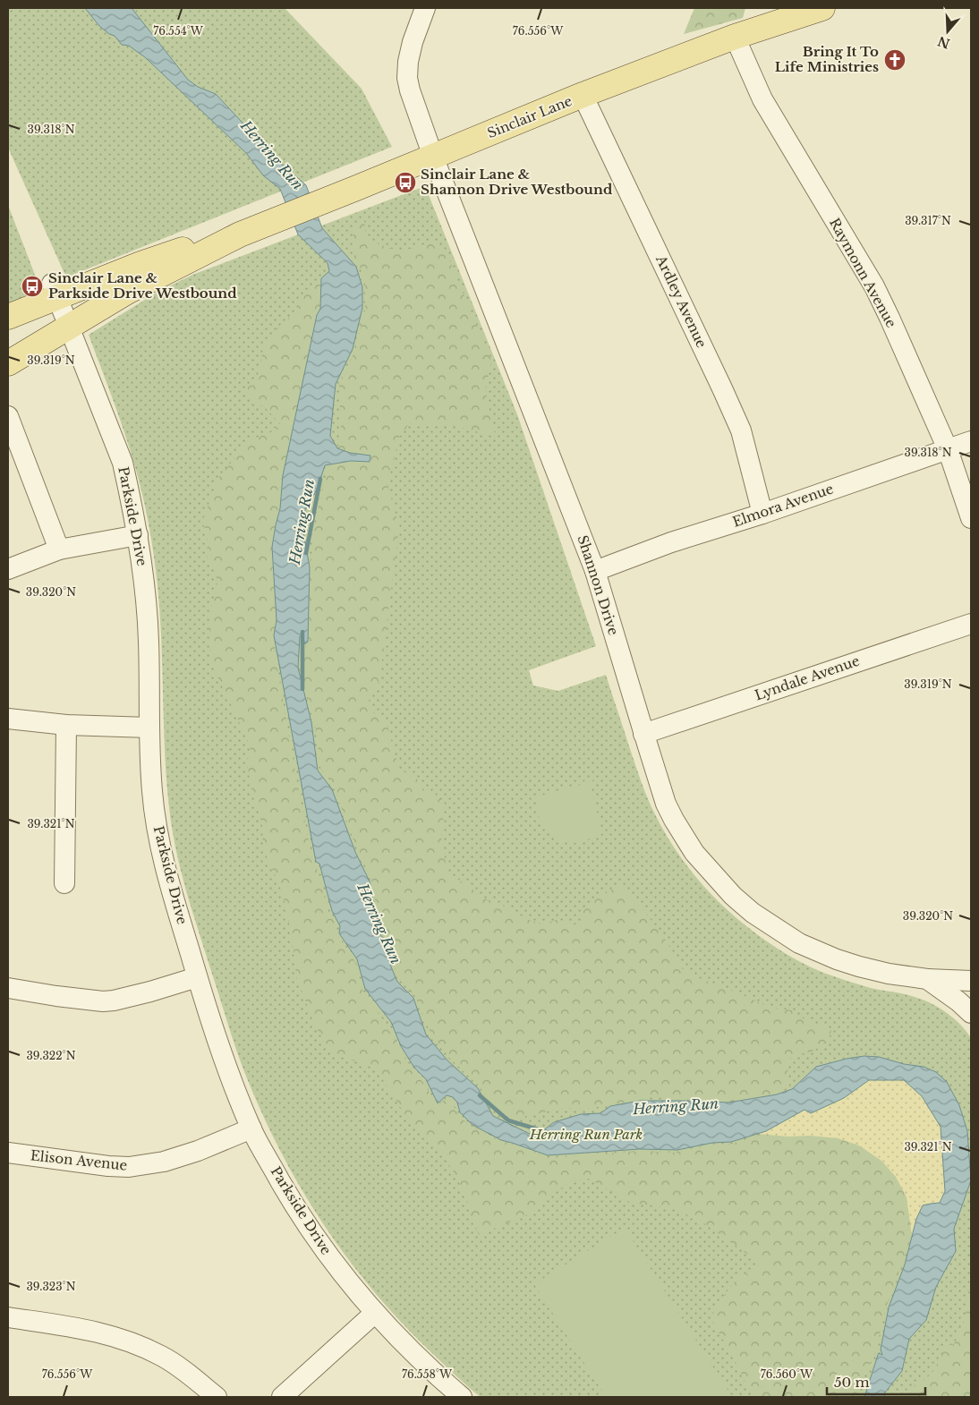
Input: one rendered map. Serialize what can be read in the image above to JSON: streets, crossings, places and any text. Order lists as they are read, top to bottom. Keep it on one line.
{"streets":{"main road":["Sinclair Lane"],"street":["Raymonn Avenue","Ardley Avenue","Elmora Avenue","Parkside Drive","Shannon Drive","Lyndale Avenue","Elison Avenue"]},"crossings":[["Sinclair Lane","Raymonn Avenue"],["Sinclair Lane","Ardley Avenue"],["Sinclair Lane","Parkside Drive"],["Sinclair Lane","Shannon Drive"],["Raymonn Avenue","Elmora Avenue"],["Ardley Avenue","Elmora Avenue"],["Elmora Avenue","Shannon Drive"],["Parkside Drive","Elison Avenue"],["Shannon Drive","Lyndale Avenue"]],"water":["Herring Run"],"parks":["Herring Run Park"],"places":{"church":["Bring It To Life Ministries"],"bus stop":["Sinclair Lane & Shannon Drive Westbound","Sinclair Lane & Parkside Drive Westbound"]},"scale_bar":"50 m","north":"bottom","coordinates":["76.554°W","76.556°W","39.318°N","39.317°N","39.319°N","39.320°N","39.321°N","39.322°N","39.323°N","76.558°W","76.560°W"]}
